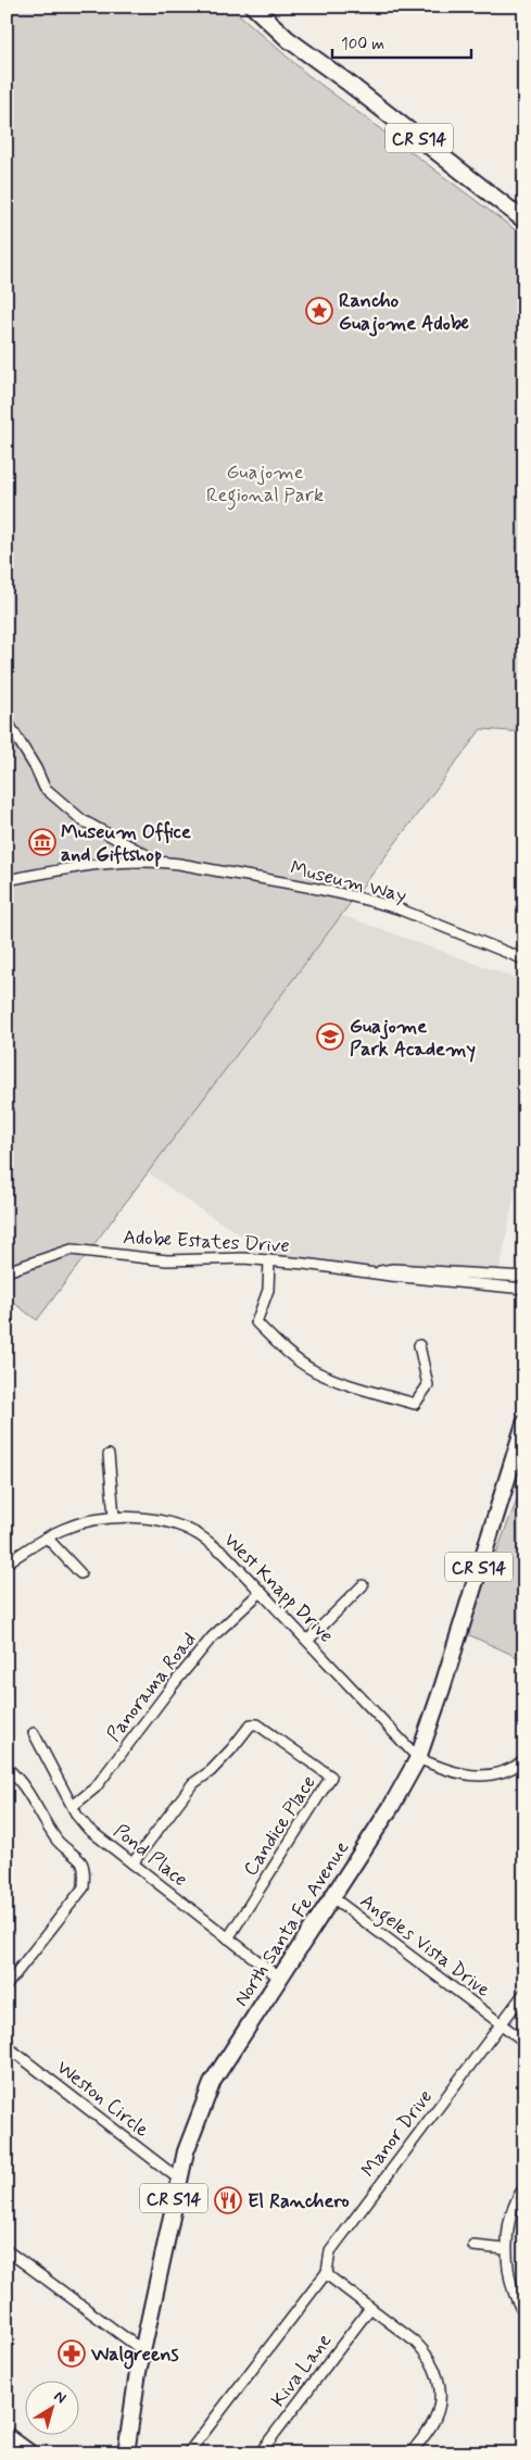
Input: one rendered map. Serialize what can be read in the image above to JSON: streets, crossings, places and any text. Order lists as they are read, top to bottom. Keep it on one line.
{"streets":{"main road":["CR S14","North Santa Fe Avenue"],"street":["Museum Way","Adobe Estates Drive","West Knapp Drive","Panorama Road","Candice Place","Pond Place","Angeles Vista Drive","Weston Circle","Manor Drive","Kiva Lane"]},"crossings":[["West Knapp Drive","Panorama Road"],["West Knapp Drive","North Santa Fe Avenue"],["Panorama Road","Pond Place"],["Candice Place","Pond Place"],["Pond Place","North Santa Fe Avenue"],["North Santa Fe Avenue","Angeles Vista Drive"],["North Santa Fe Avenue","Weston Circle"],["Angeles Vista Drive","Manor Drive"]],"parks":["Guajome Regional Park"],"places":{"place":["Rancho Guajome Adobe"],"museum":["Museum Office and Giftshop"],"school or university":["Guajome Park Academy"],"restaurant":["El Ranchero"],"pharmacy":["Walgreens"]},"scale_bar":"100 m","north":"top right"}
